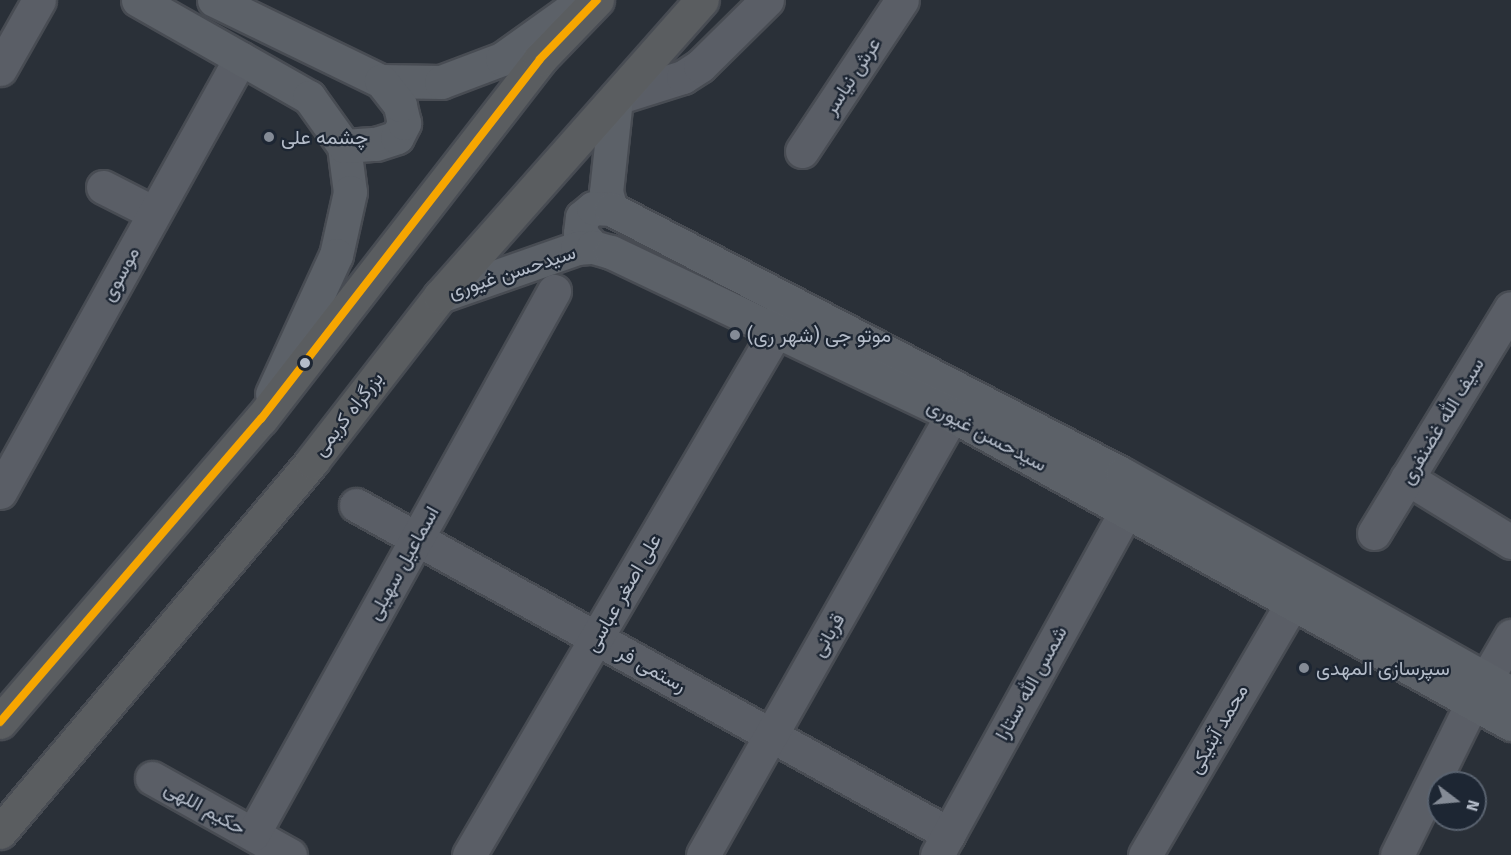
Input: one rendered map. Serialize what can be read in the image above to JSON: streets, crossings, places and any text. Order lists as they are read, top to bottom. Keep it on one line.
{"streets":{"highway":["بزرگراه کریمی"],"main road":["سیدحسن غیوری"],"street":["عرش نیاسر","موسوی","سیف الله غضنفری","اسماعیل سهیلی","علی اصغر عباسی","قربانی","رستمی فر","شمس الله ستارا","محمد آبنیکی","حکیم اللهی"]},"crossings":[["سیدحسن غیوری","بزرگراه کریمی"],["سیدحسن غیوری","علی اصغر عباسی"],["سیدحسن غیوری","قربانی"],["سیدحسن غیوری","شمس الله ستارا"],["سیدحسن غیوری","محمد آبنیکی"],["اسماعیل سهیلی","رستمی فر"],["اسماعیل سهیلی","حکیم اللهی"],["علی اصغر عباسی","رستمی فر"],["قربانی","رستمی فر"],["رستمی فر","شمس الله ستارا"]],"places":["چشمه علی","موتو جی (شهر ری)","سپرسازی المهدی"],"north":"right"}
